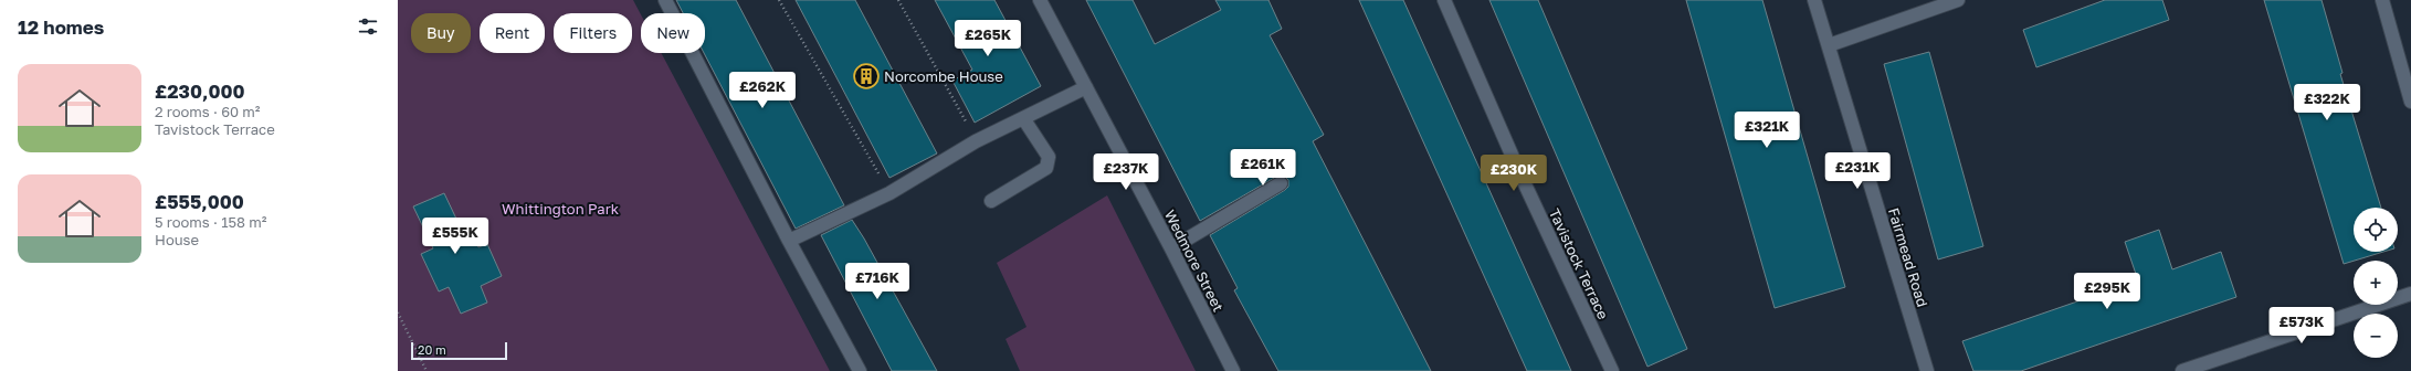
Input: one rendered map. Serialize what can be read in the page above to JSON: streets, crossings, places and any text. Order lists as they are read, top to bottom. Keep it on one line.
{"streets":{"street":["Fairmead Road","Wedmore Street","Tavistock Terrace"]},"parks":["Whittington Park"],"places":{"building":["Norcombe House"]},"scale_bar":"20 m","page":{"heading":"12 homes","chip":["Buy","Rent","Filters","New"],"price":["£265K","£262K","£322K","£321K","£261K","£231K","£237K","£230K","£555K","£716K","£295K","£573K"],"list":[{"name":"£230,000","note":"2 rooms · 60 m² · Tavistock Terrace"},{"name":"£555,000","note":"5 rooms · 158 m² · House"}],"map_buttons":["+","−"],"scale":"20 m"}}
